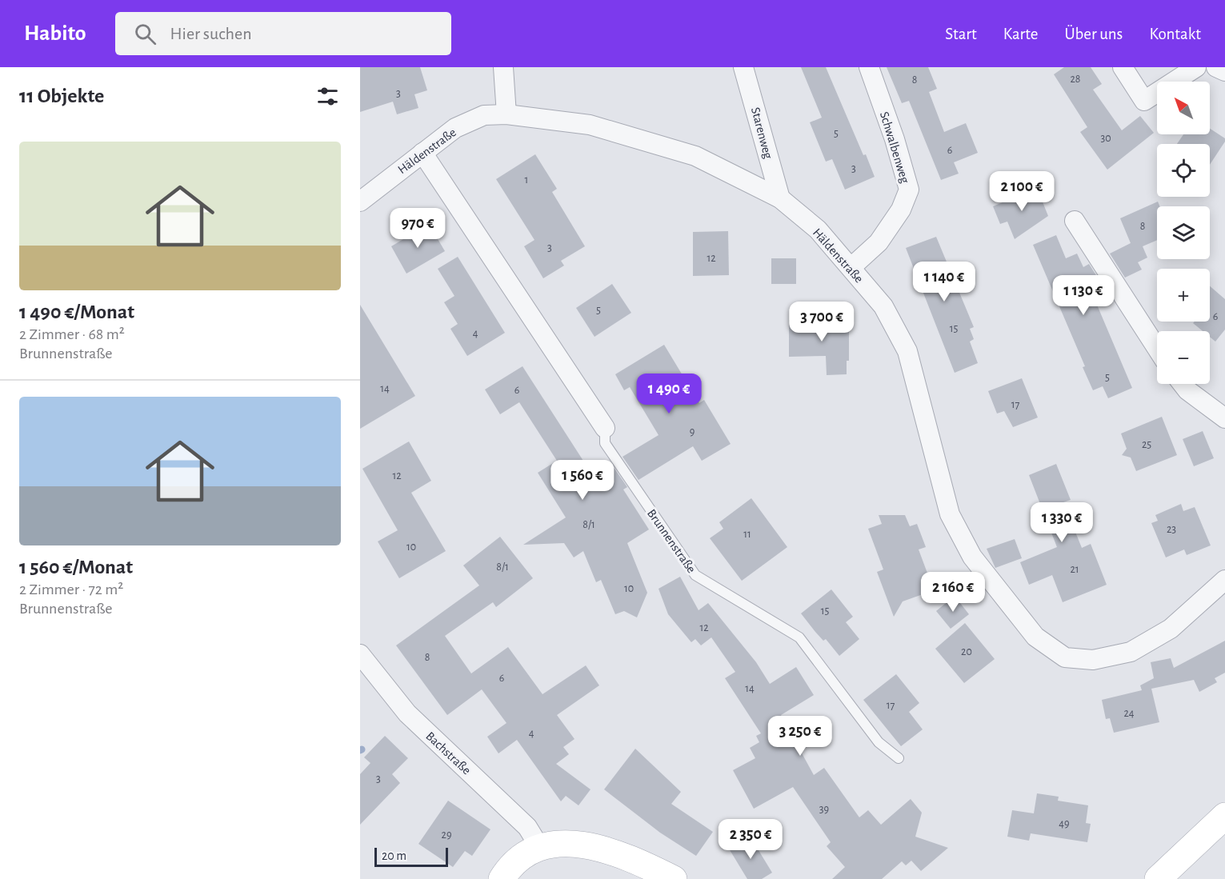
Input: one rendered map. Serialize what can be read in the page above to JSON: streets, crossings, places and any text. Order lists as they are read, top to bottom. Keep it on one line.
{"streets":{"street":["Starenweg","Schwalbenweg","Häldenstraße","Brunnenstraße","Bachstraße"]},"crossings":[["Starenweg","Häldenstraße"],["Schwalbenweg","Häldenstraße"],["Häldenstraße","Brunnenstraße"]],"house_numbers":["28","8","3","5","30","6","3","1","8","3","12","5","6","15","4","5","14","6","17","9","25","12","8/1","23","11","10","8/1","21","10","15","12","20","8","6","14","17","24","4","3","39","49","29"],"scale_bar":"20 m","north":"top left","page":{"header":"Habito","search":"Hier suchen","nav":["Start","Karte","Über uns","Kontakt"],"heading":"11 Objekte","map_buttons":["+","−"],"list":[{"name":"1 490 €/Monat","note":"2 Zimmer · 68 m² · Brunnenstraße"},{"name":"1 560 €/Monat","note":"2 Zimmer · 72 m² · Brunnenstraße"}],"price":["2 100 €","970 €","1 140 €","1 130 €","3 700 €","1 490 €","1 560 €","1 330 €","2 160 €","3 250 €","2 350 €"],"scale":"20 m"}}
